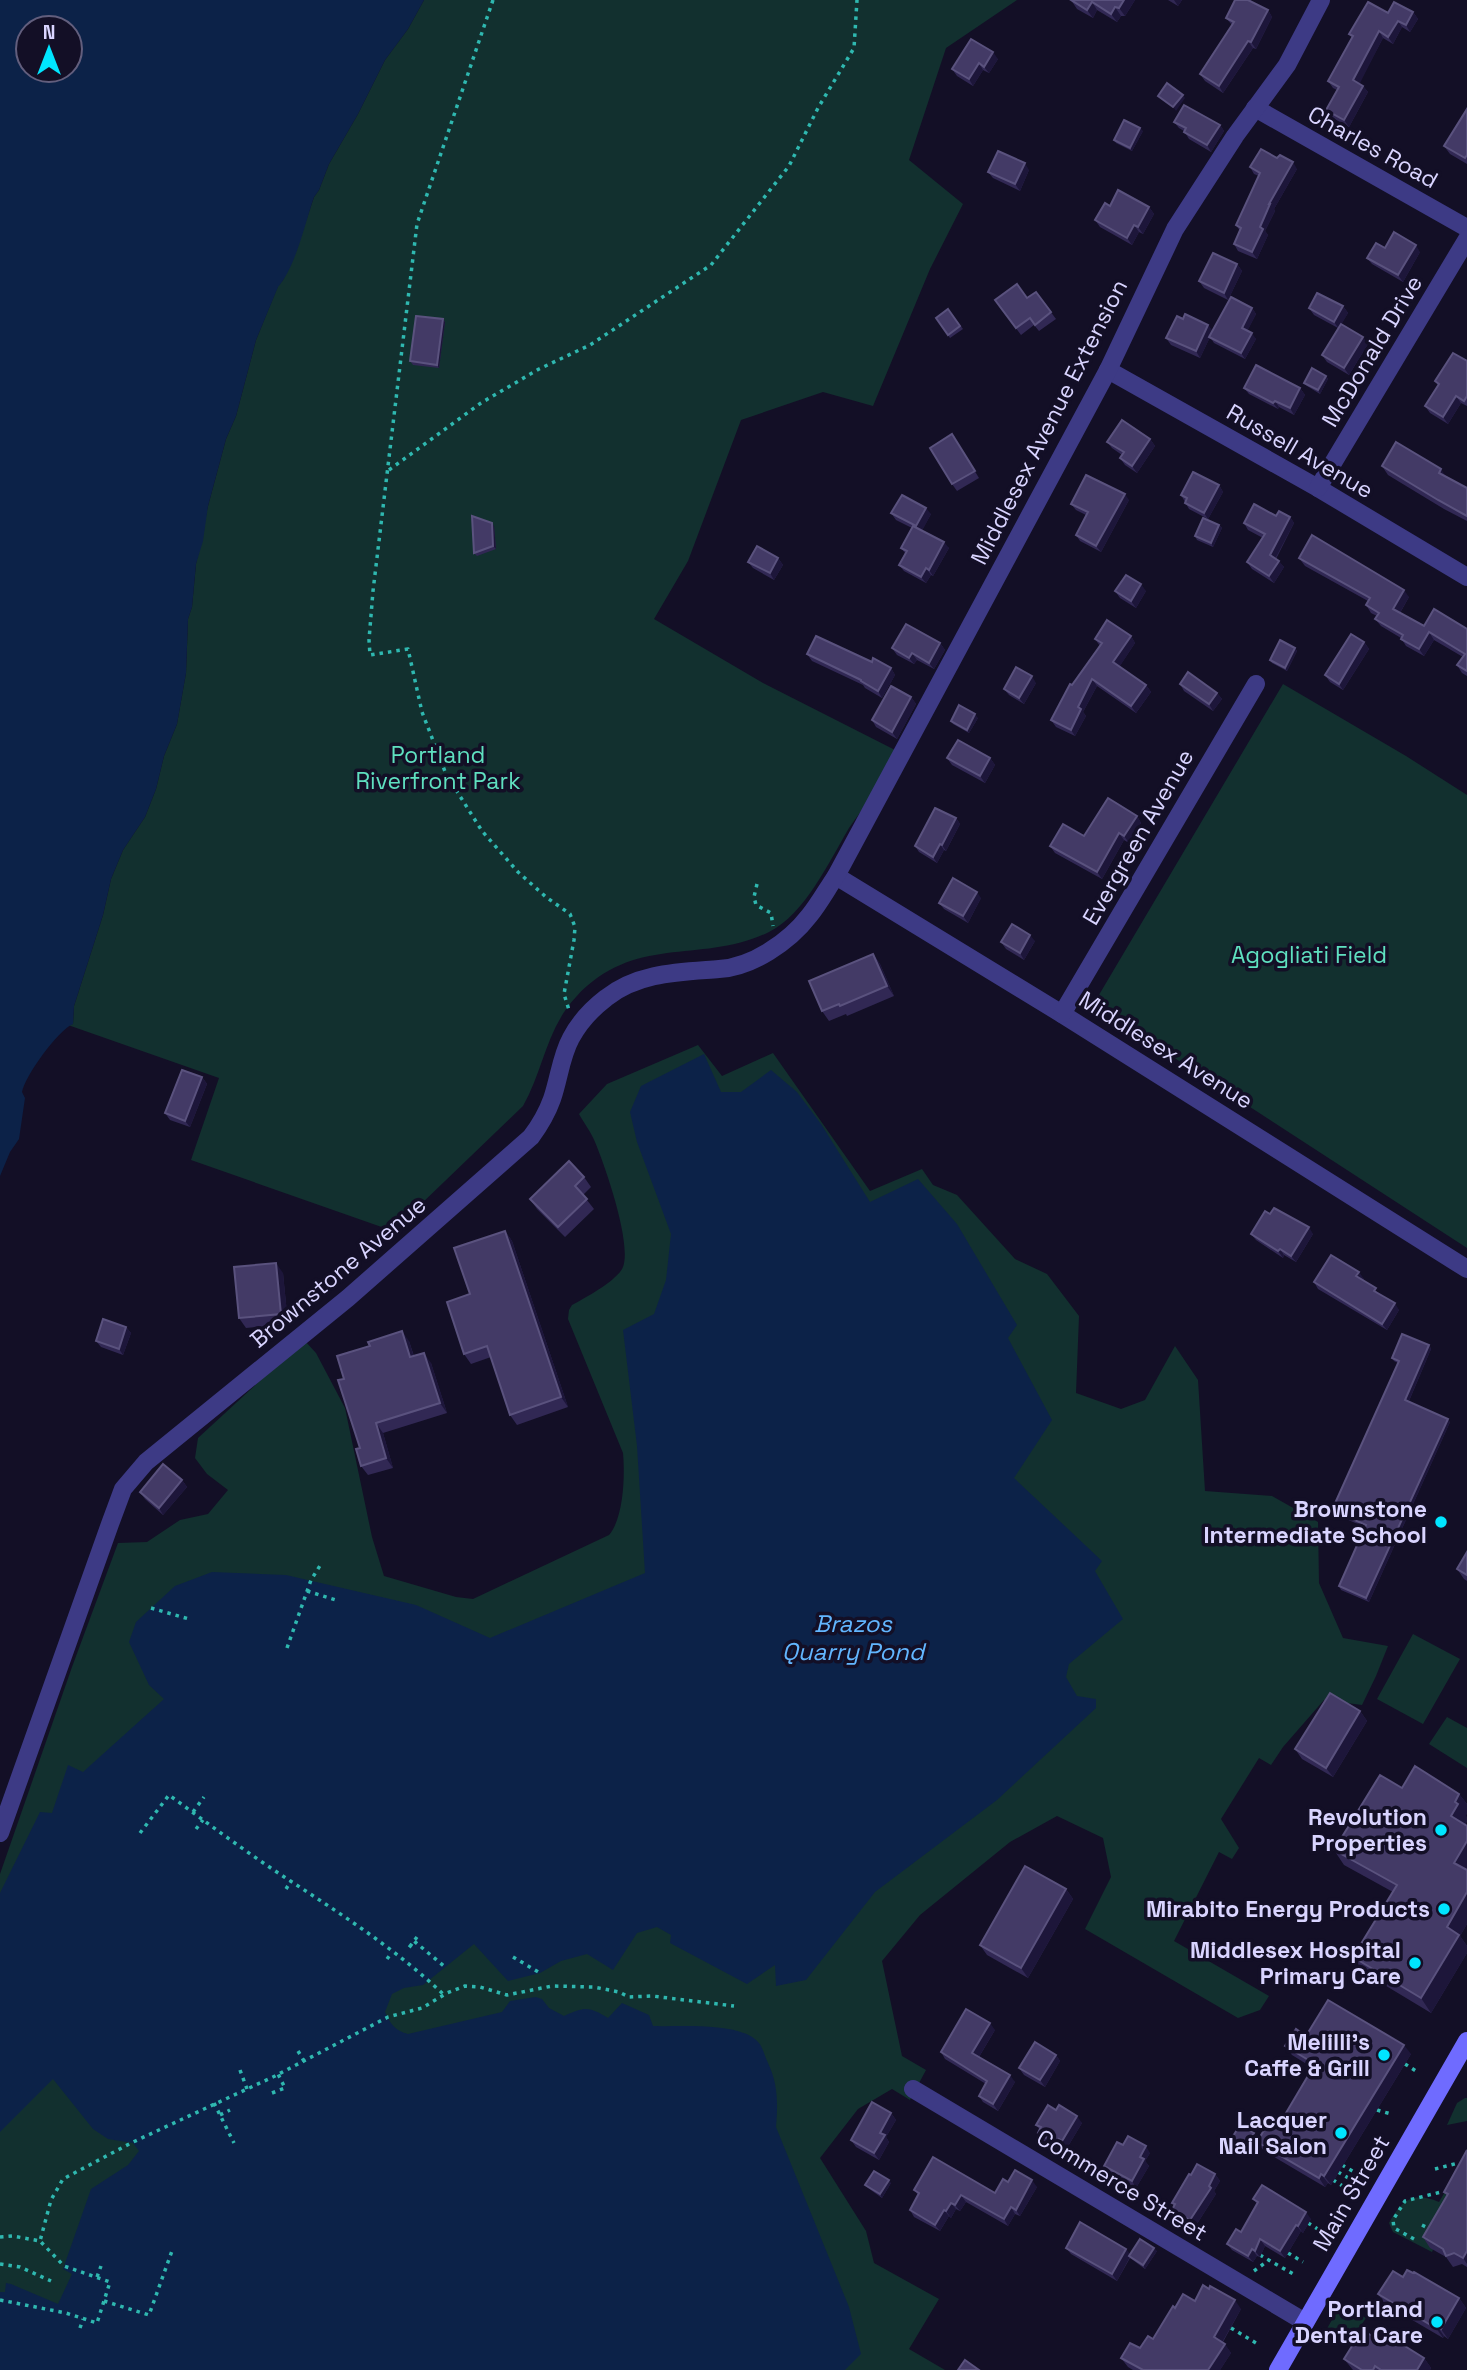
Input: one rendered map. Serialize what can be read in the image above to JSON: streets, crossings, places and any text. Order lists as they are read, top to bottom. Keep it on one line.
{"streets":{"main road":["Main Street"],"street":["Charles Road","McDonald Drive","Middlesex Avenue Extension","Russell Avenue","Evergreen Avenue","Middlesex Avenue","Brownstone Avenue","Commerce Street"]},"crossings":[["Charles Road","Middlesex Avenue Extension"],["McDonald Drive","Russell Avenue"],["Middlesex Avenue Extension","Russell Avenue"],["Middlesex Avenue Extension","Middlesex Avenue"],["Middlesex Avenue Extension","Brownstone Avenue"],["Evergreen Avenue","Middlesex Avenue"],["Middlesex Avenue","Brownstone Avenue"],["Commerce Street","Main Street"]],"water":["Brazos Quarry Pond"],"parks":["Portland Riverfront Park","Agogliati Field"],"places":["Brownstone Intermediate School","Revolution Properties","Mirabito Energy Products","Middlesex Hospital Primary Care","Melilli's Caffe & Grill","Lacquer Nail Salon","Portland Dental Care"],"north":"top"}
